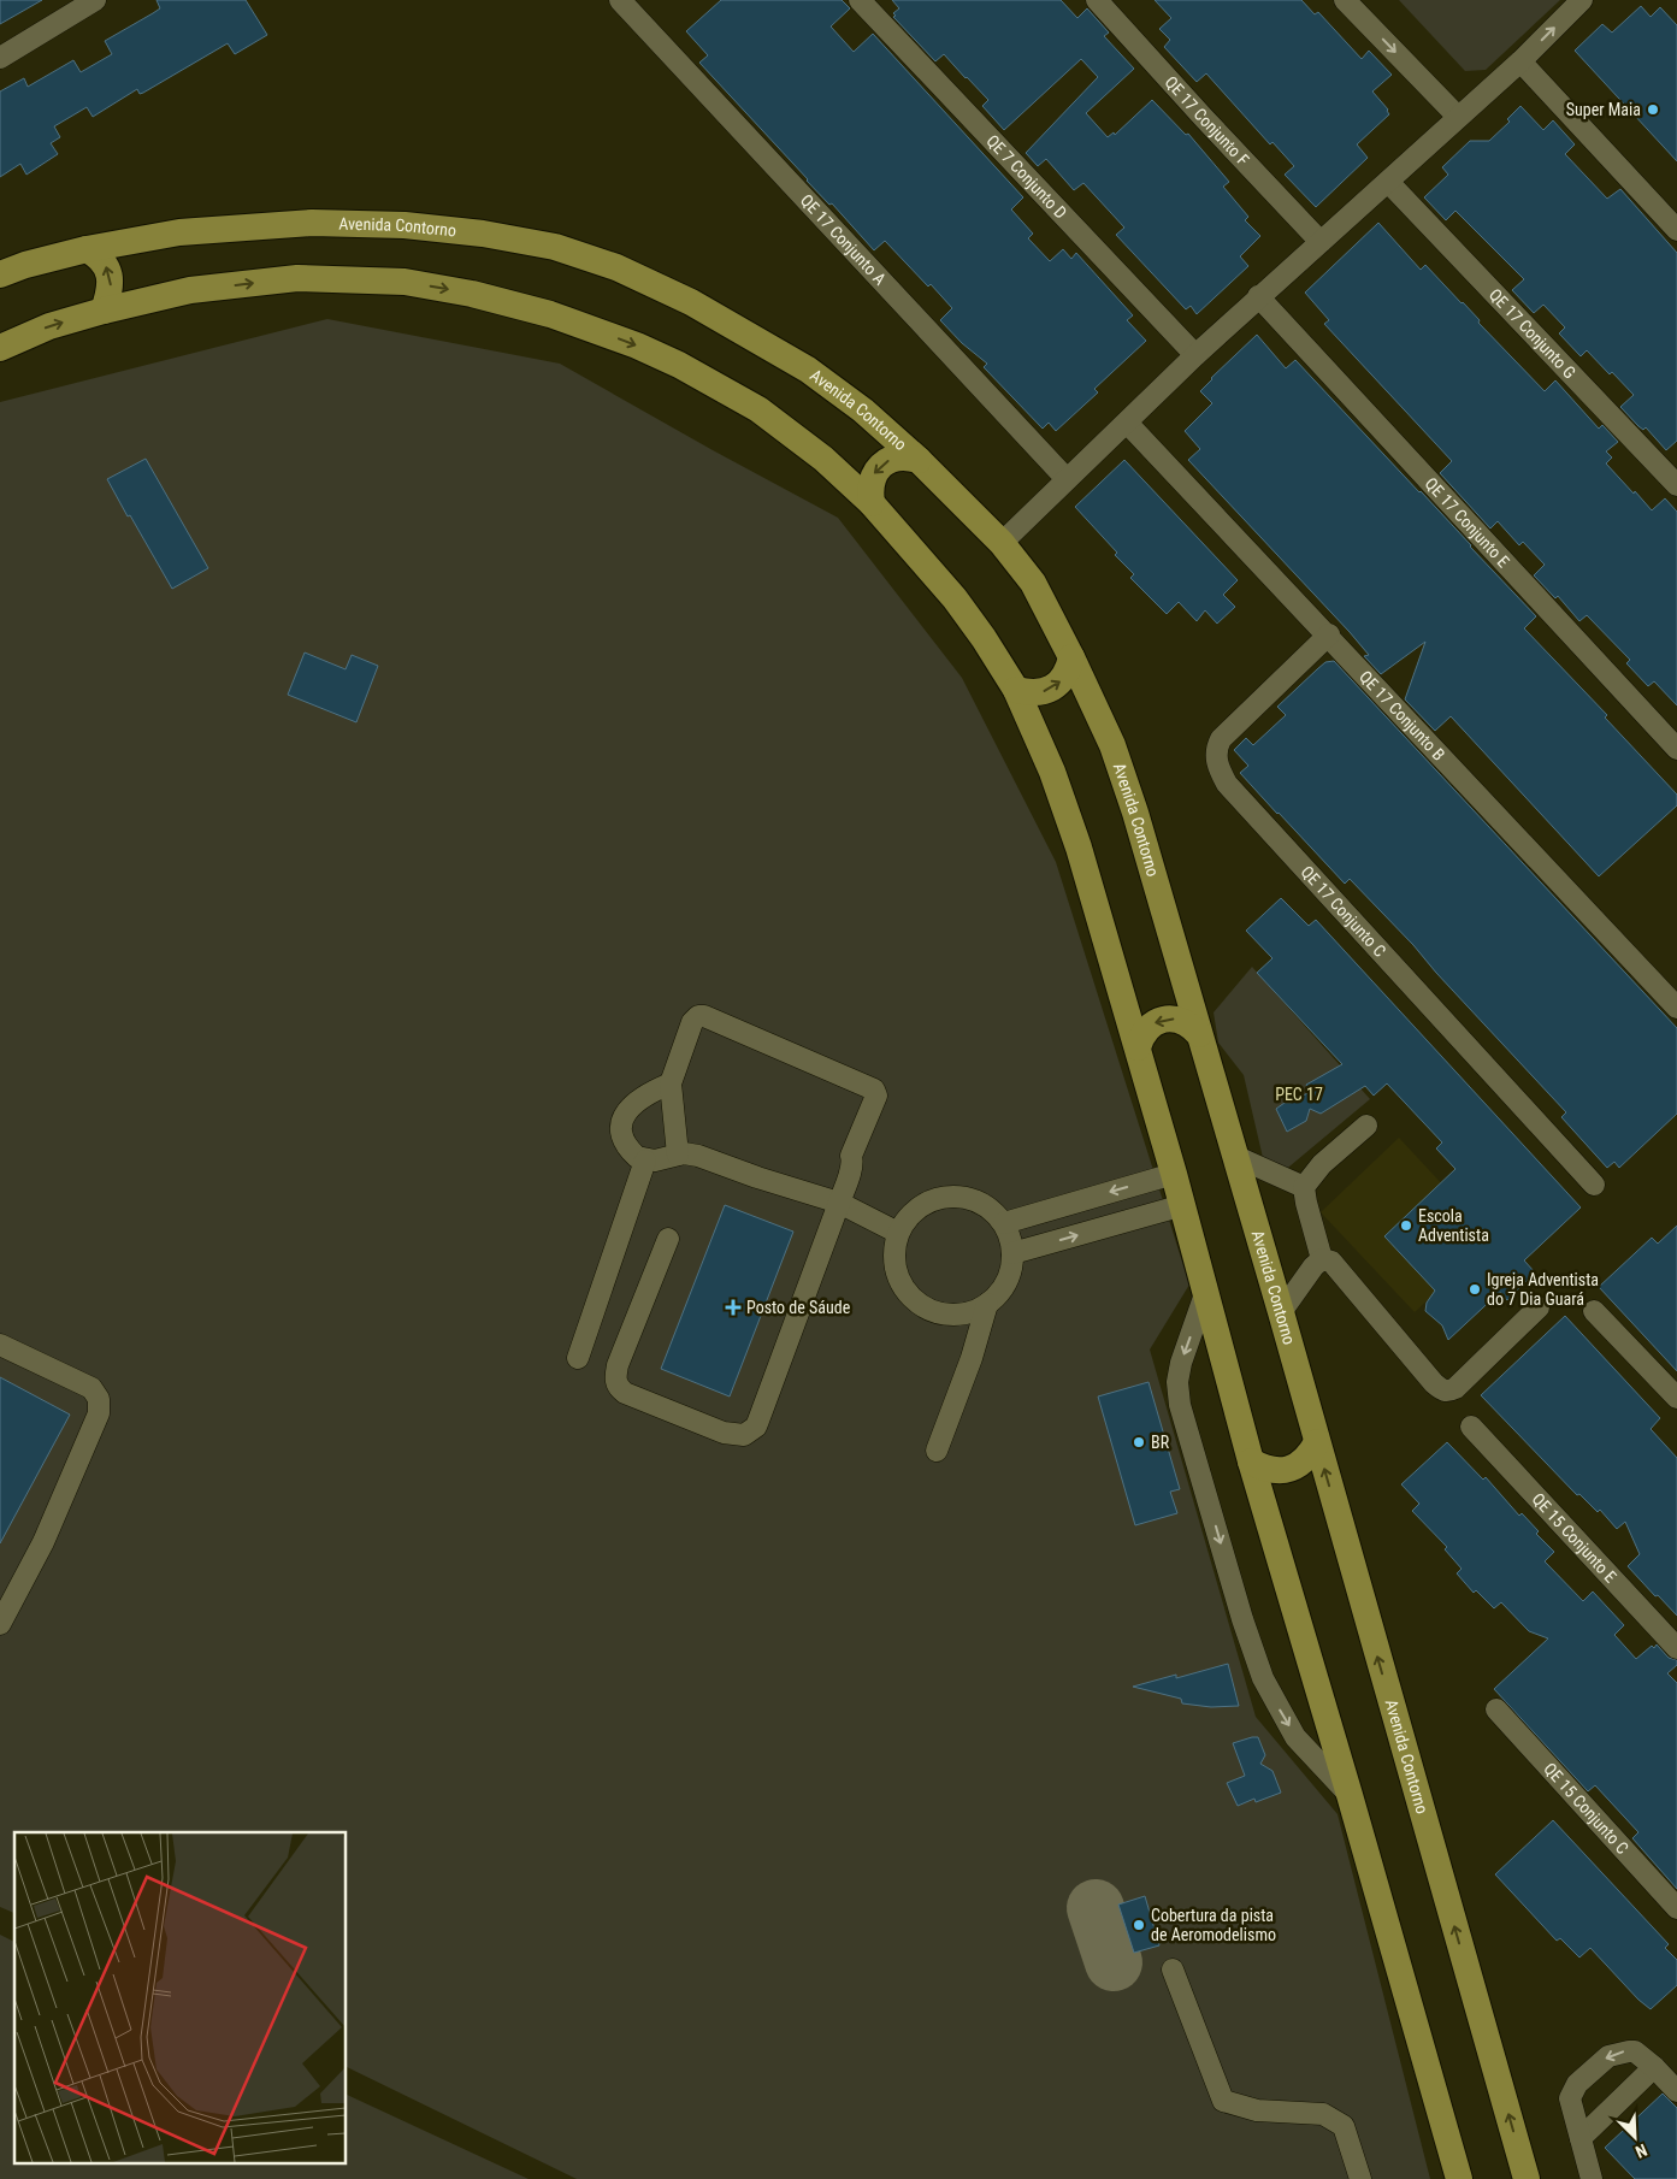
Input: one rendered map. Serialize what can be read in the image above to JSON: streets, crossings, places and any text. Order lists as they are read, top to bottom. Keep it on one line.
{"streets":{"main road":["Avenida Contorno"],"street":["QE 17 Conjunto F","QE 7 Conjunto D","QE 17 Conjunto A","QE 17 Conjunto G","QE 17 Conjunto E","QE 17 Conjunto B","QE 17 Conjunto C","QE 15 Conjunto E","QE 15 Conjunto C"]},"crossings":[["QE 17 Conjunto B","QE 17 Conjunto C"]],"parks":["PEC 17"],"places":{"other":["Super Maia","Escola Adventista","Igreja Adventista do 7 Dia Guará","BR","Cobertura da pista de Aeromodelismo"],"health":["Posto de Sáude"]},"north":"bottom right"}
